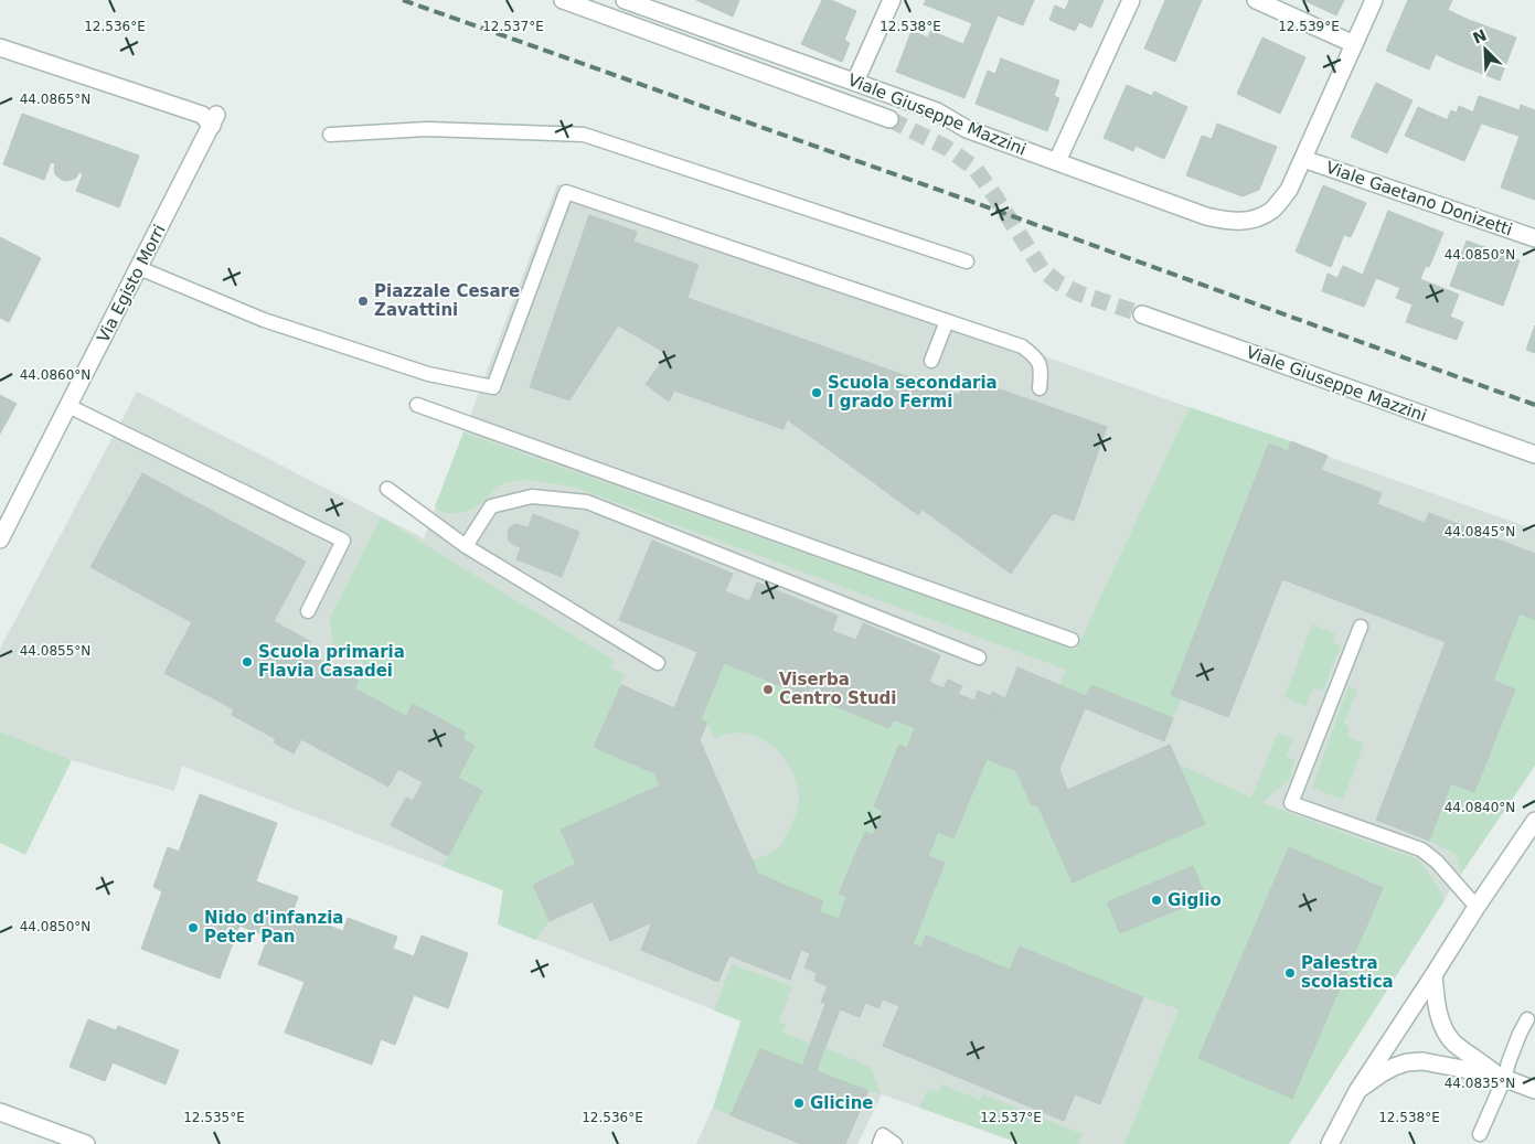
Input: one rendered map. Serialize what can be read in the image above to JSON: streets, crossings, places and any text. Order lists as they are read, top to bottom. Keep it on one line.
{"streets":{"street":["Viale Giuseppe Mazzini","Viale Gaetano Donizetti","Via Egisto Morri"]},"crossings":[["Viale Giuseppe Mazzini","Viale Gaetano Donizetti"]],"places":["Piazzale Cesare Zavattini","Scuola secondaria I grado Fermi","Scuola primaria Flavia Casadei","Viserba Centro Studi","Giglio","Nido d'infanzia Peter Pan","Palestra scolastica","Glicine"],"north":"top left","coordinates":["12.536°E","12.537°E","12.538°E","12.539°E","44.0865°N","44.0850°N","44.0860°N","44.0845°N","44.0855°N","44.0840°N","44.0835°N","12.535°E"]}
